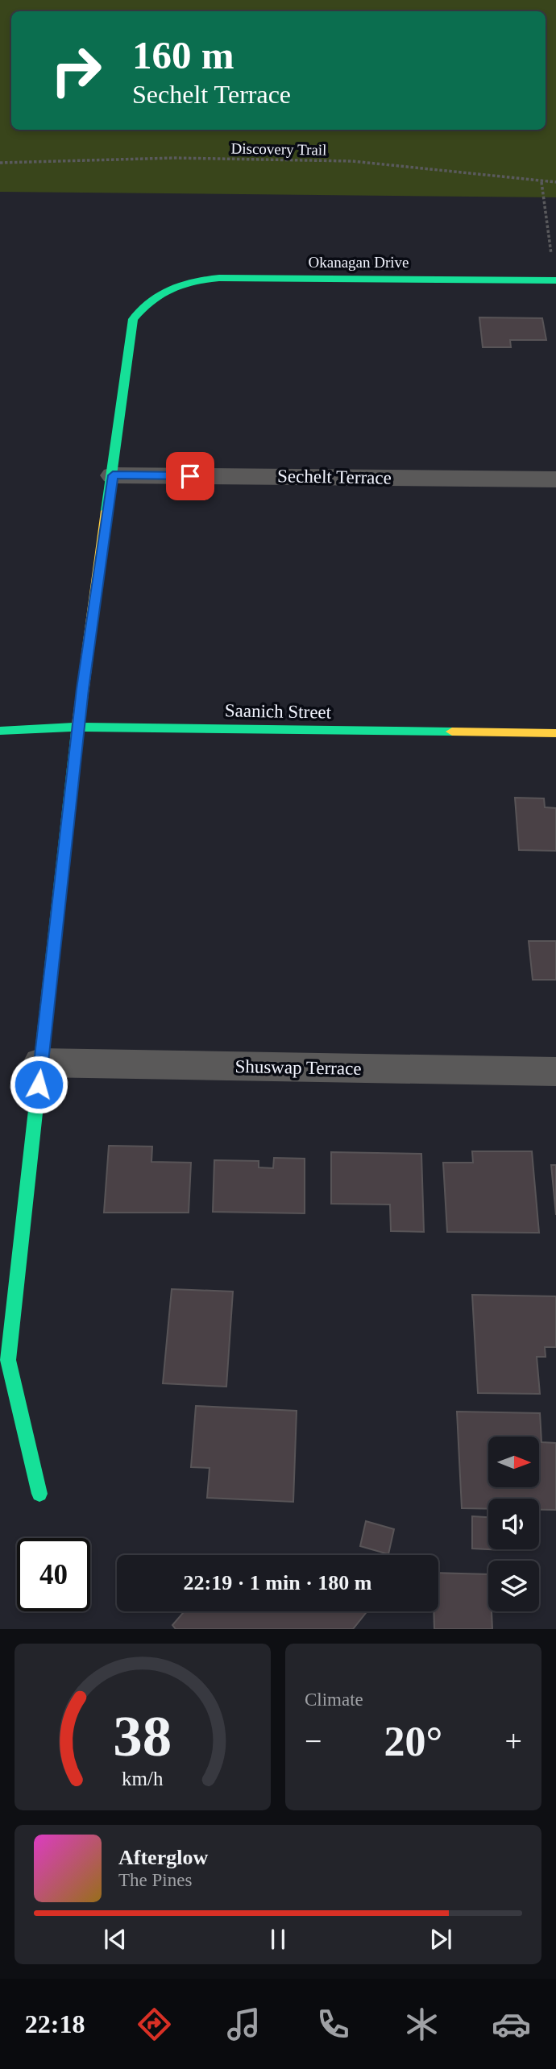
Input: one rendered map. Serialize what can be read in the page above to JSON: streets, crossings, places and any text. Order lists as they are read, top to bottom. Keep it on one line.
{"streets":{"street":["Okanagan Drive","Sechelt Terrace","Saanich Street","Shuswap Terrace"],"path":["Discovery Trail"]},"crossings":[["Okanagan Drive","Sechelt Terrace"]],"north":"right","page":{"turn":["160 m","Sechelt Terrace"],"limit":"40","trip":"22:19 · 1 min · 180 m","tile":"Climate","heat":["−","20°","+"],"song":["Afterglow","The Pines"],"tabs":"22:18","gauge":["38","km/h"]}}
